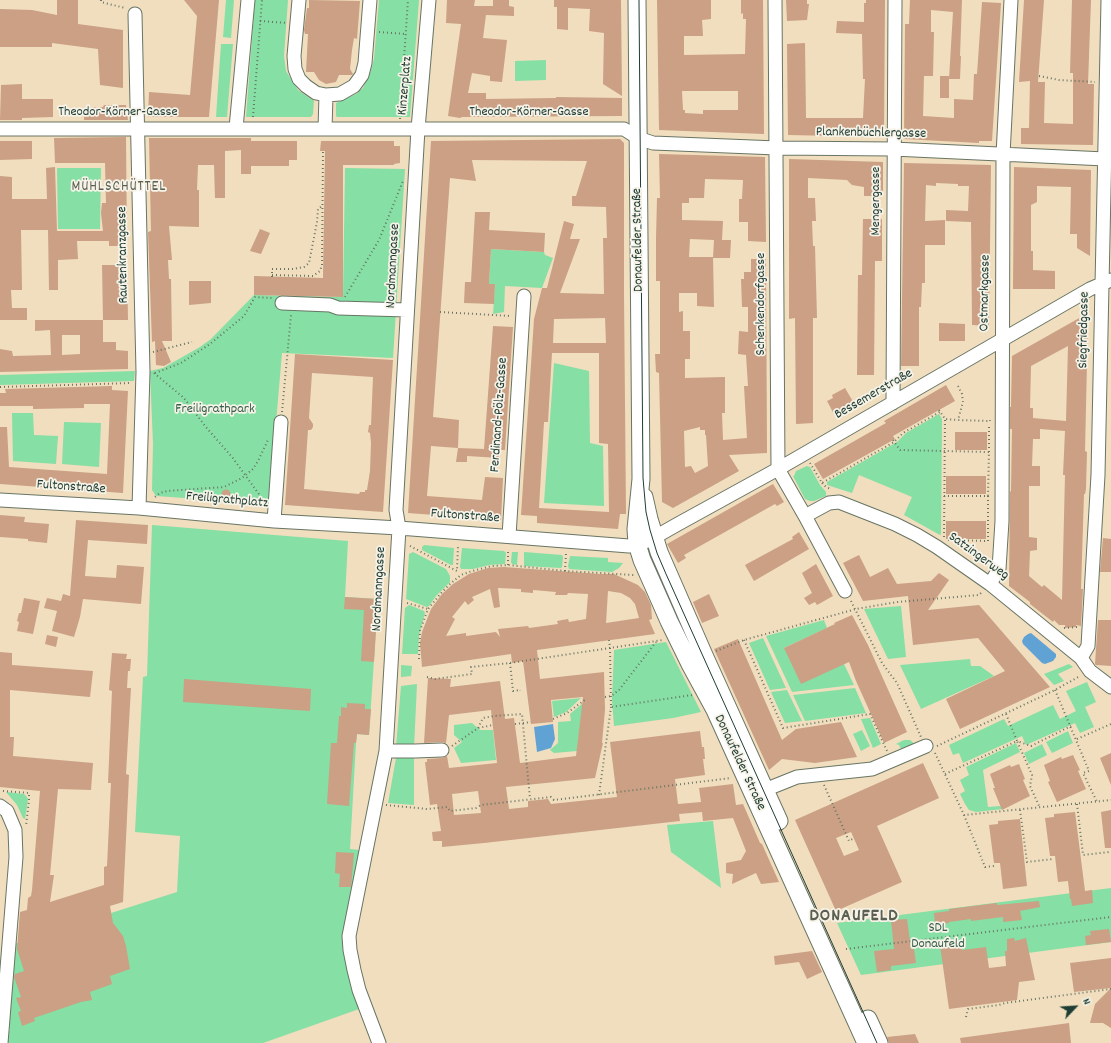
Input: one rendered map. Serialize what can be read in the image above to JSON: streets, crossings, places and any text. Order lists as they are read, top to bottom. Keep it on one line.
{"streets":{"main road":["Donaufelder Straße"],"street":["Kinzerplatz","Theodor-Körner-Gasse","Plankenbüchlergasse","Mengergasse","Rautenkranzgasse","Nordmanngasse","Ostmarkgasse","Schenkendorfgasse","Siegfriedgasse","Bessemerstraße","Ferdinand-Pölz-Gasse","Fultonstraße","Freiligrathplatz","Satzingerweg"]},"crossings":[["Kinzerplatz","Theodor-Körner-Gasse"],["Kinzerplatz","Nordmanngasse"],["Theodor-Körner-Gasse","Plankenbüchlergasse"],["Theodor-Körner-Gasse","Donaufelder Straße"],["Theodor-Körner-Gasse","Rautenkranzgasse"],["Theodor-Körner-Gasse","Nordmanngasse"],["Plankenbüchlergasse","Mengergasse"],["Plankenbüchlergasse","Donaufelder Straße"],["Plankenbüchlergasse","Ostmarkgasse"],["Plankenbüchlergasse","Schenkendorfgasse"],["Plankenbüchlergasse","Siegfriedgasse"],["Mengergasse","Bessemerstraße"],["Donaufelder Straße","Bessemerstraße"],["Donaufelder Straße","Fultonstraße"],["Nordmanngasse","Fultonstraße"],["Ostmarkgasse","Bessemerstraße"],["Ostmarkgasse","Satzingerweg"],["Schenkendorfgasse","Bessemerstraße"],["Schenkendorfgasse","Satzingerweg"],["Siegfriedgasse","Bessemerstraße"],["Siegfriedgasse","Satzingerweg"],["Bessemerstraße","Fultonstraße"],["Ferdinand-Pölz-Gasse","Fultonstraße"],["Fultonstraße","Freiligrathplatz"]],"districts":["MÜHLSCHÜTTEL","DONAUFELD"],"parks":["Freiligrathpark","SDL Donaufeld"],"north":"top right"}
